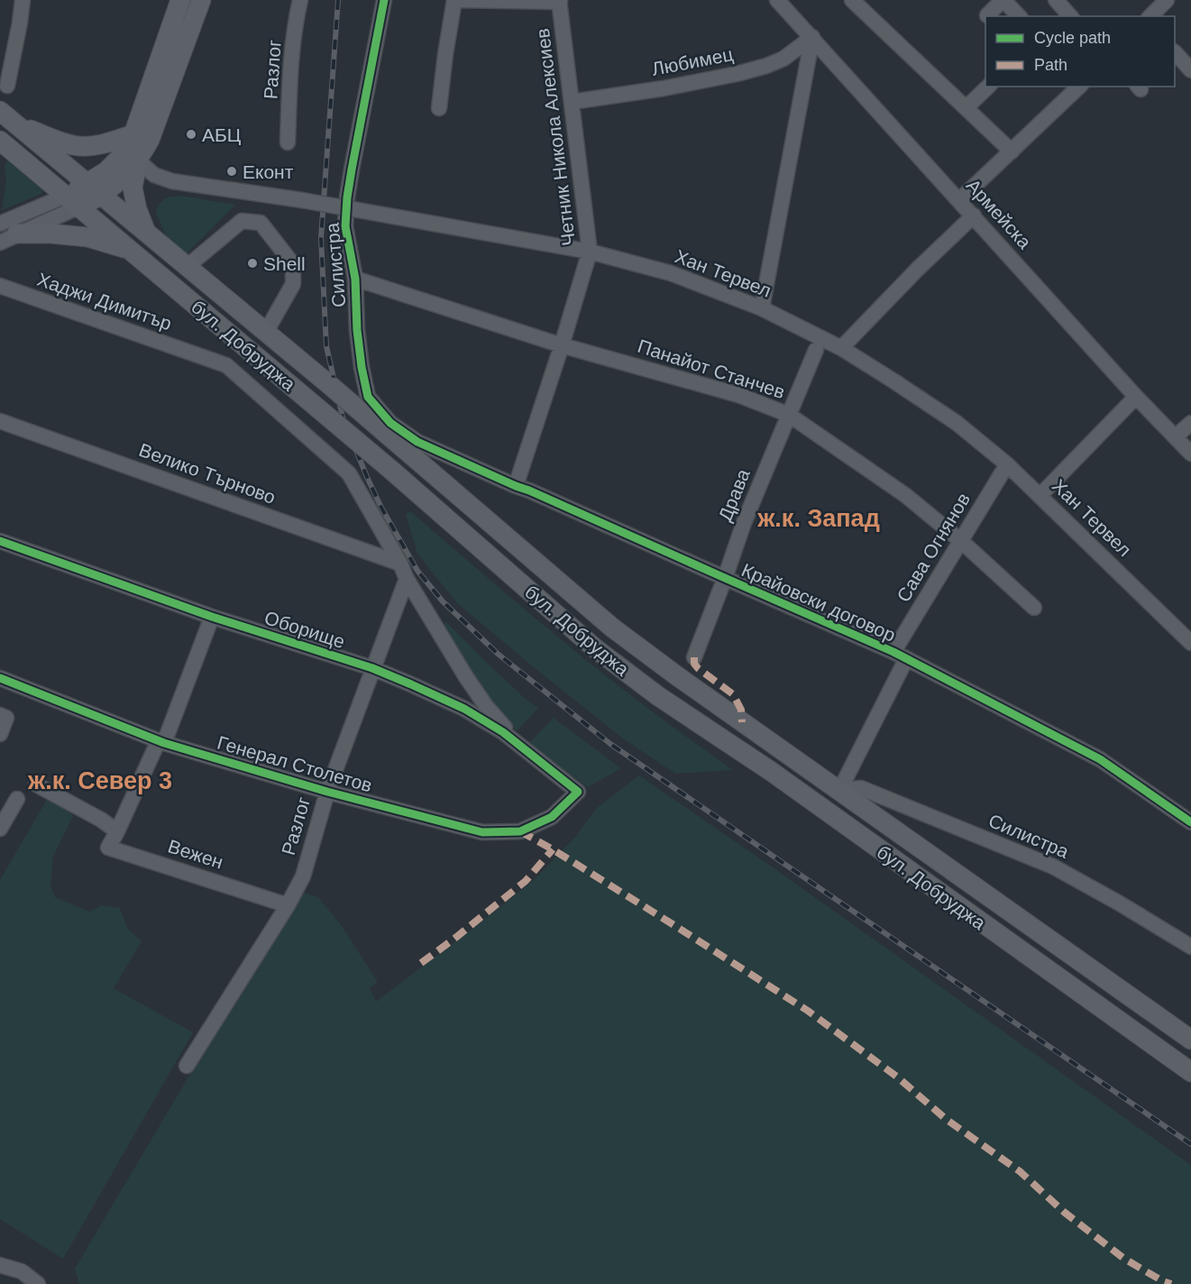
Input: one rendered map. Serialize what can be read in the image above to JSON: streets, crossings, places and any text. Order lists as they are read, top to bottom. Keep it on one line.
{"streets":{"main road":["бул. Добруджа"],"street":["Любимец","Разлог","Четник Никола Алексиев","Армейска","Силистра","Хан Тервел","Хаджи Димитър","Панайот Станчев","Велико Търново","Драва","Сава Огнянов","Крайовски договор","Оборище","Генерал Столетов","Вежен"]},"crossings":[["Любимец","Четник Никола Алексиев"],["Любимец","Армейска"],["Разлог","Оборище"],["Разлог","Генерал Столетов"],["Разлог","Вежен"],["Четник Никола Алексиев","Хан Тервел"],["Четник Никола Алексиев","Панайот Станчев"],["Четник Никола Алексиев","Крайовски договор"],["Силистра","бул. Добруджа"],["Силистра","Панайот Станчев"],["Силистра","Сава Огнянов"],["Силистра","Крайовски договор"],["Хан Тервел","Сава Огнянов"],["Хаджи Димитър","Велико Търново"],["бул. Добруджа","Сава Огнянов"],["бул. Добруджа","Крайовски договор"],["Панайот Станчев","Драва"],["Панайот Станчев","Сава Огнянов"],["Драва","Крайовски договор"],["Сава Огнянов","Крайовски договор"],["Оборище","Генерал Столетов"],["Генерал Столетов","Вежен"]],"districts":["ж.к. Запад","ж.к. Север 3"],"places":["АБЦ","Еконт","Shell"],"legend":["Cycle path","Path"]}
